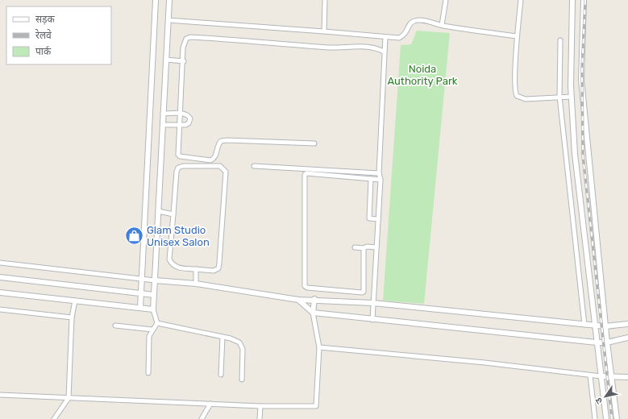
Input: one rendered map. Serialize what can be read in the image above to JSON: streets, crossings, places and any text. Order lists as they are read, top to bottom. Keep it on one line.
{"parks":["Noida Authority Park"],"places":{"shop":["Glam Studio Unisex Salon"]},"legend":["सड़क","रेलवे","पार्क"],"north":"bottom left"}
